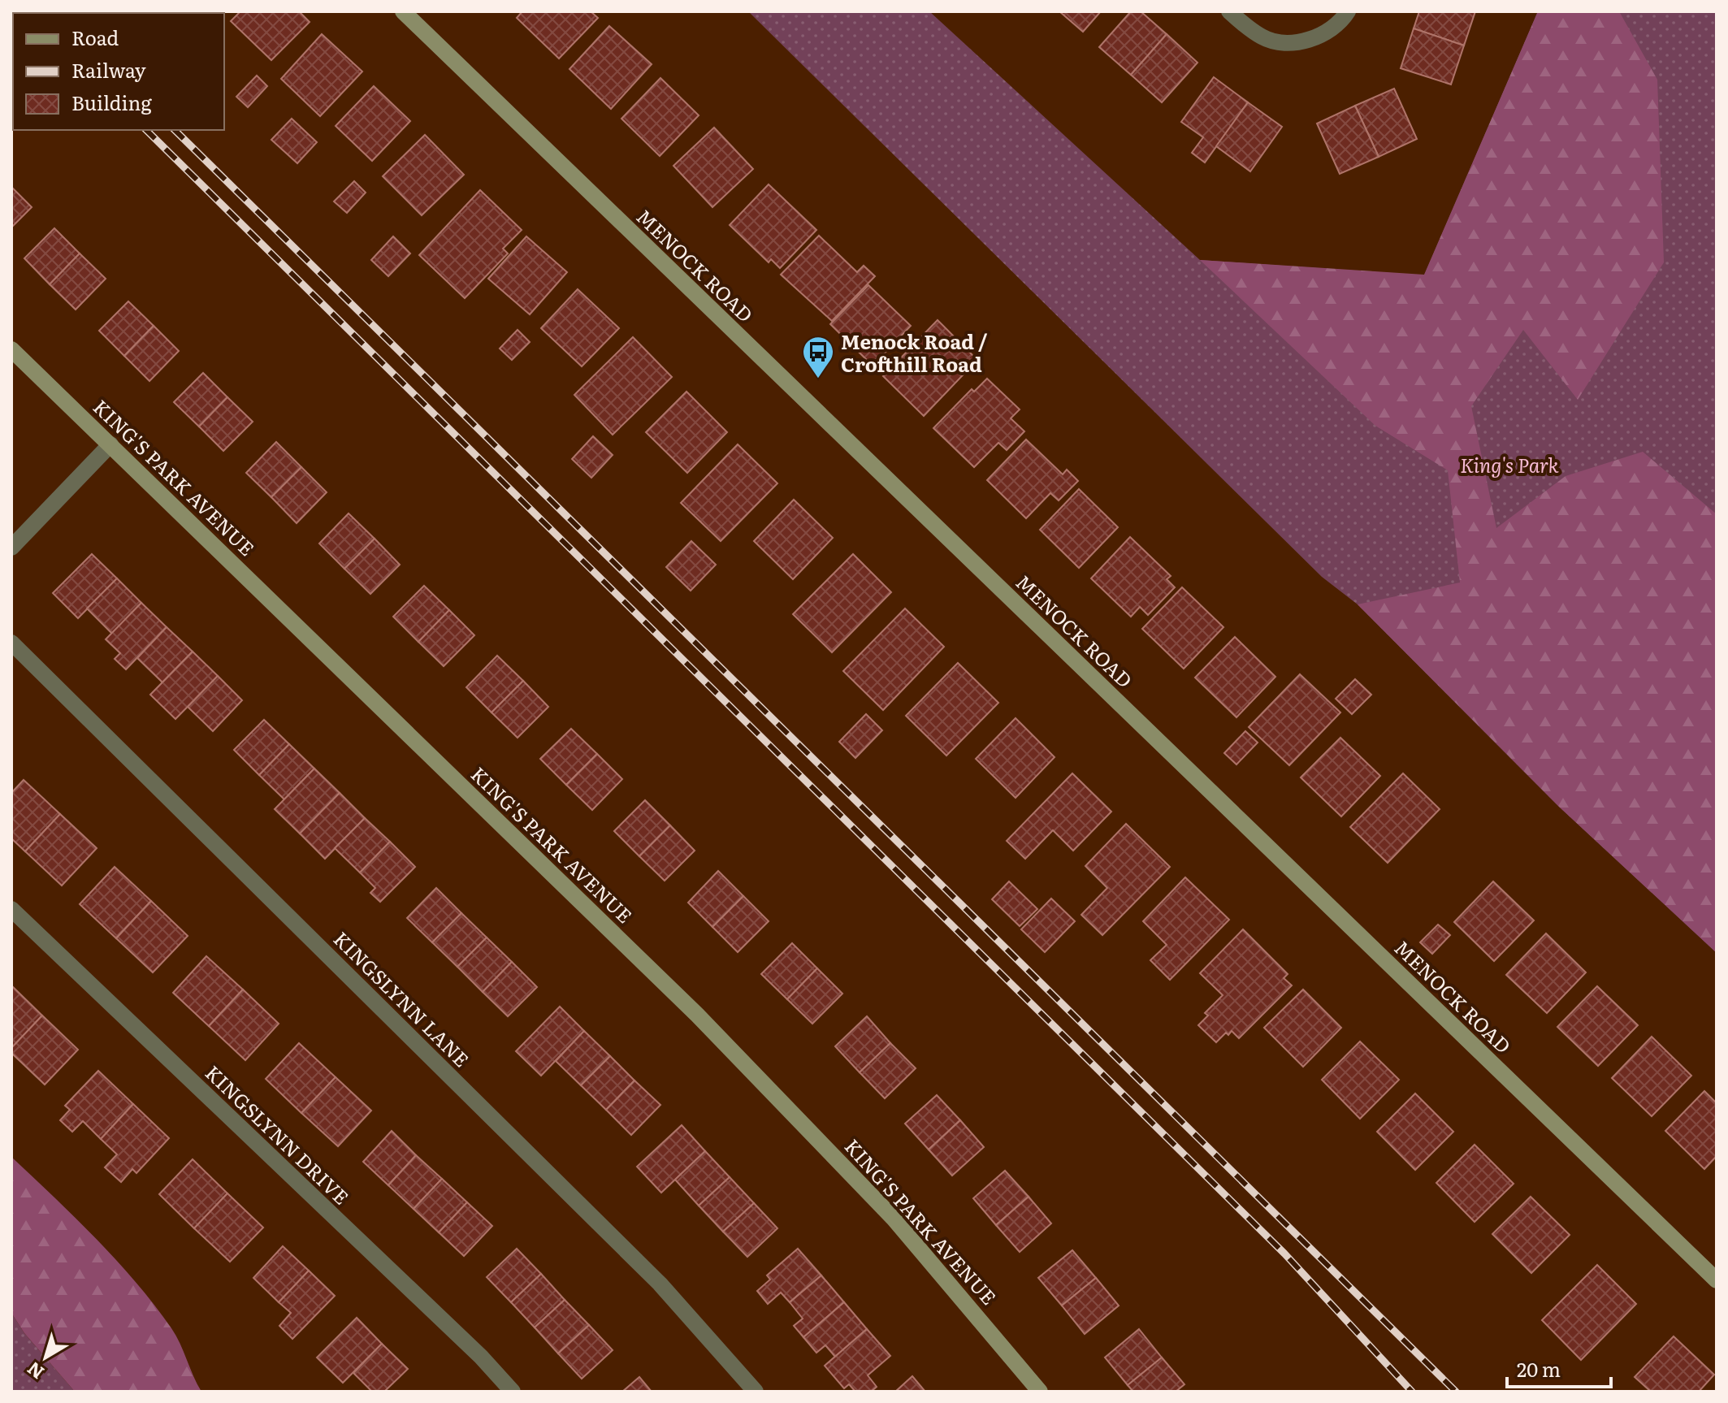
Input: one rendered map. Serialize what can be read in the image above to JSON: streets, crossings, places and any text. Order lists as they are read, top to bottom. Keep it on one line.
{"streets":{"street":["MENOCK ROAD","KING'S PARK AVENUE","KINGSLYNN LANE","KINGSLYNN DRIVE"]},"parks":["King's Park"],"places":{"bus stop":["Menock Road / Crofthill Road"]},"legend":["Road","Railway","Building"],"scale_bar":"20 m","north":"bottom left"}
